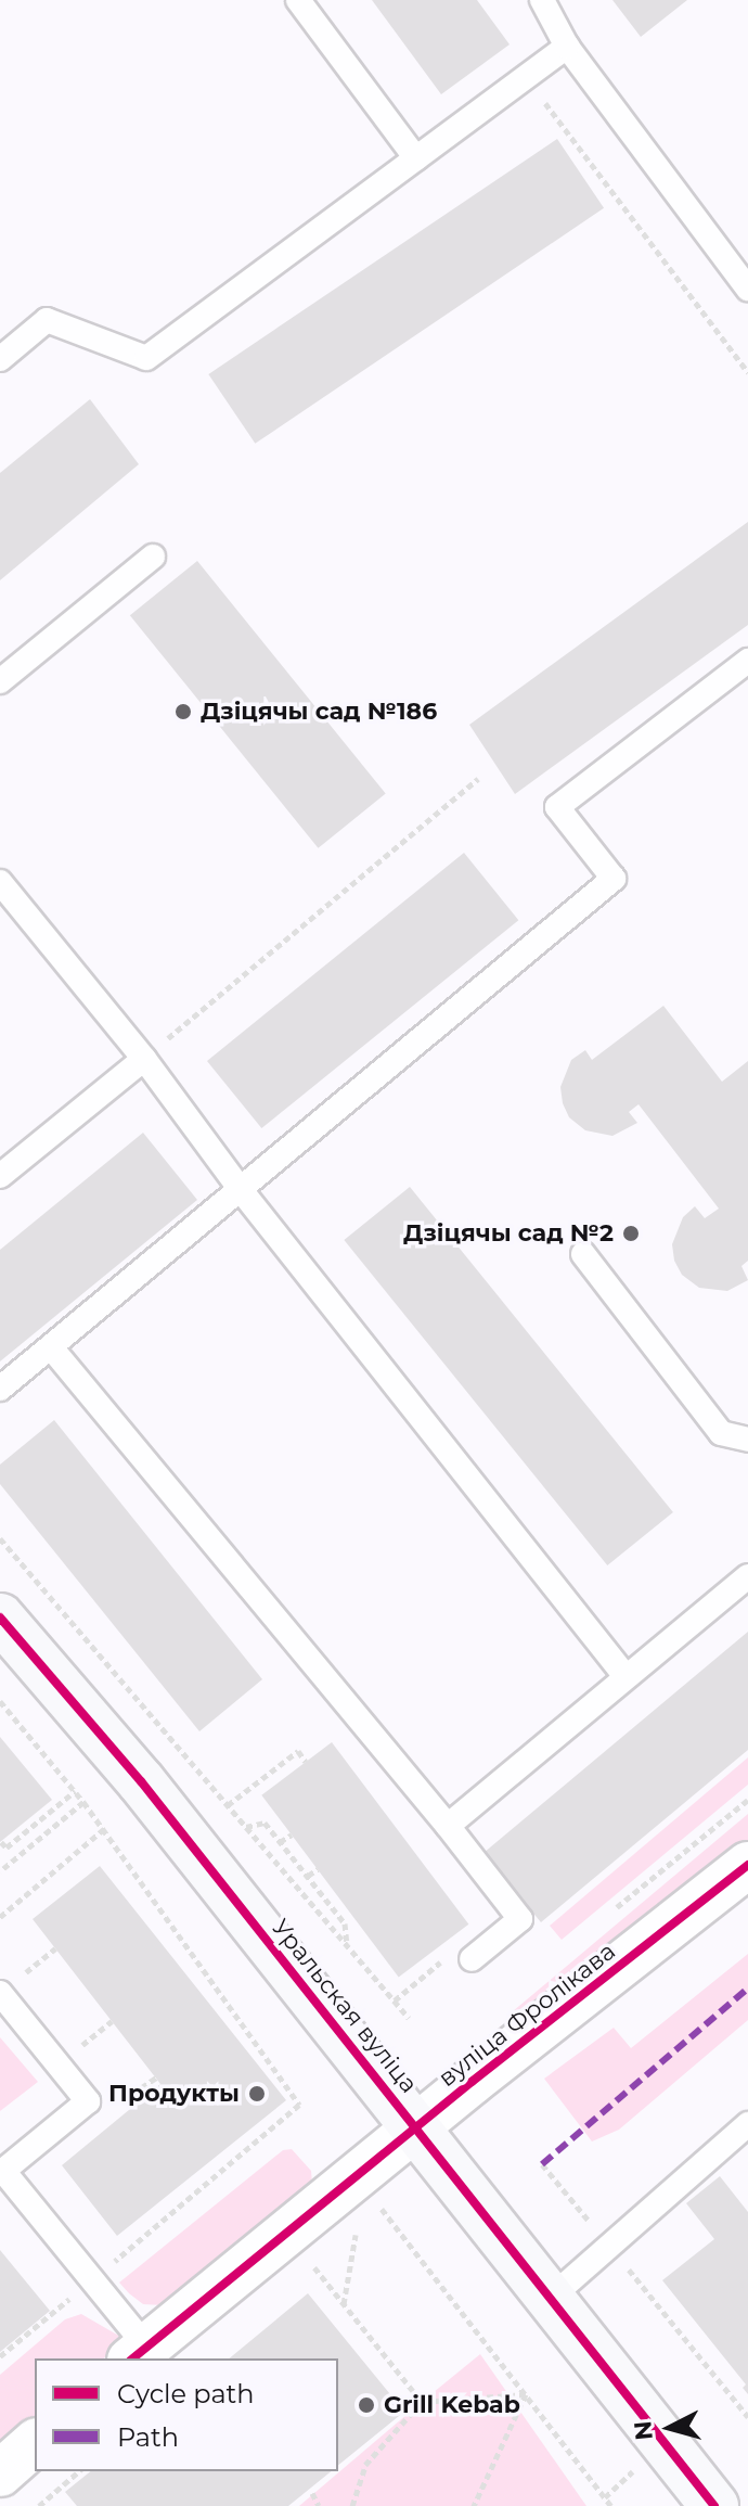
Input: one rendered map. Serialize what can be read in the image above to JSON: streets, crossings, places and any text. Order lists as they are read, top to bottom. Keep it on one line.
{"streets":{"street":["Уральская вуліца","вуліца Фролікава"]},"crossings":[["Уральская вуліца","вуліца Фролікава"]],"places":["Дзіцячы сад №186","Дзіцячы сад №2","Продукты","Grill Kebab"],"legend":["Cycle path","Path"],"north":"left"}
